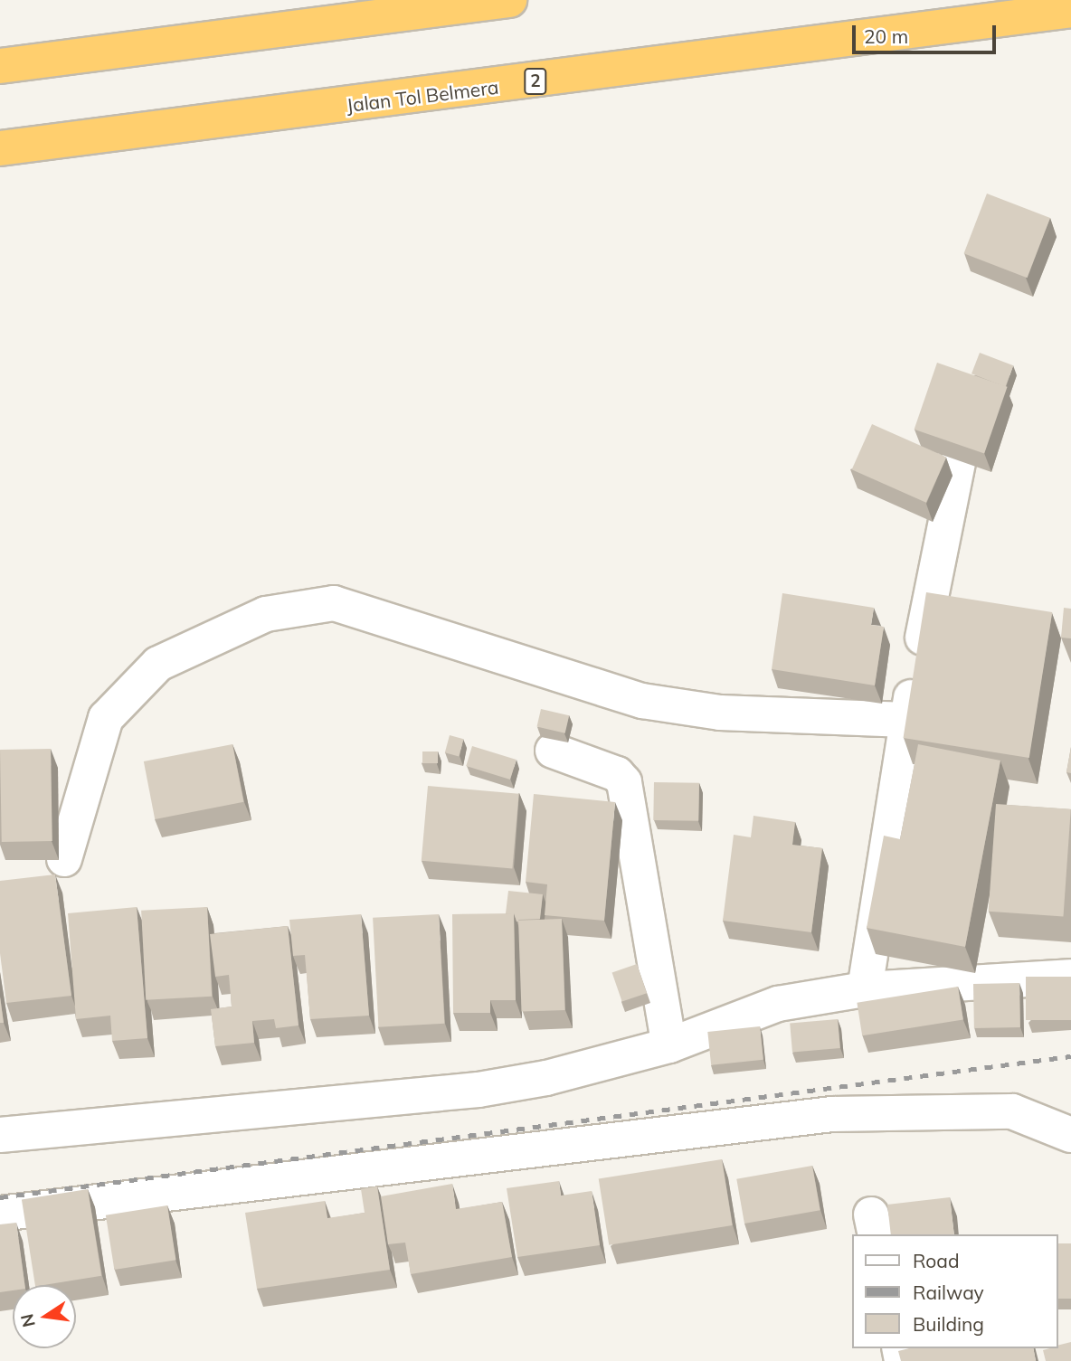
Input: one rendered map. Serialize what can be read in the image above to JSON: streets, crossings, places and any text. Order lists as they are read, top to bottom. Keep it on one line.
{"streets":{"highway":["2","Jalan Tol Belmera"]},"legend":["Road","Railway","Building"],"scale_bar":"20 m","north":"left"}
